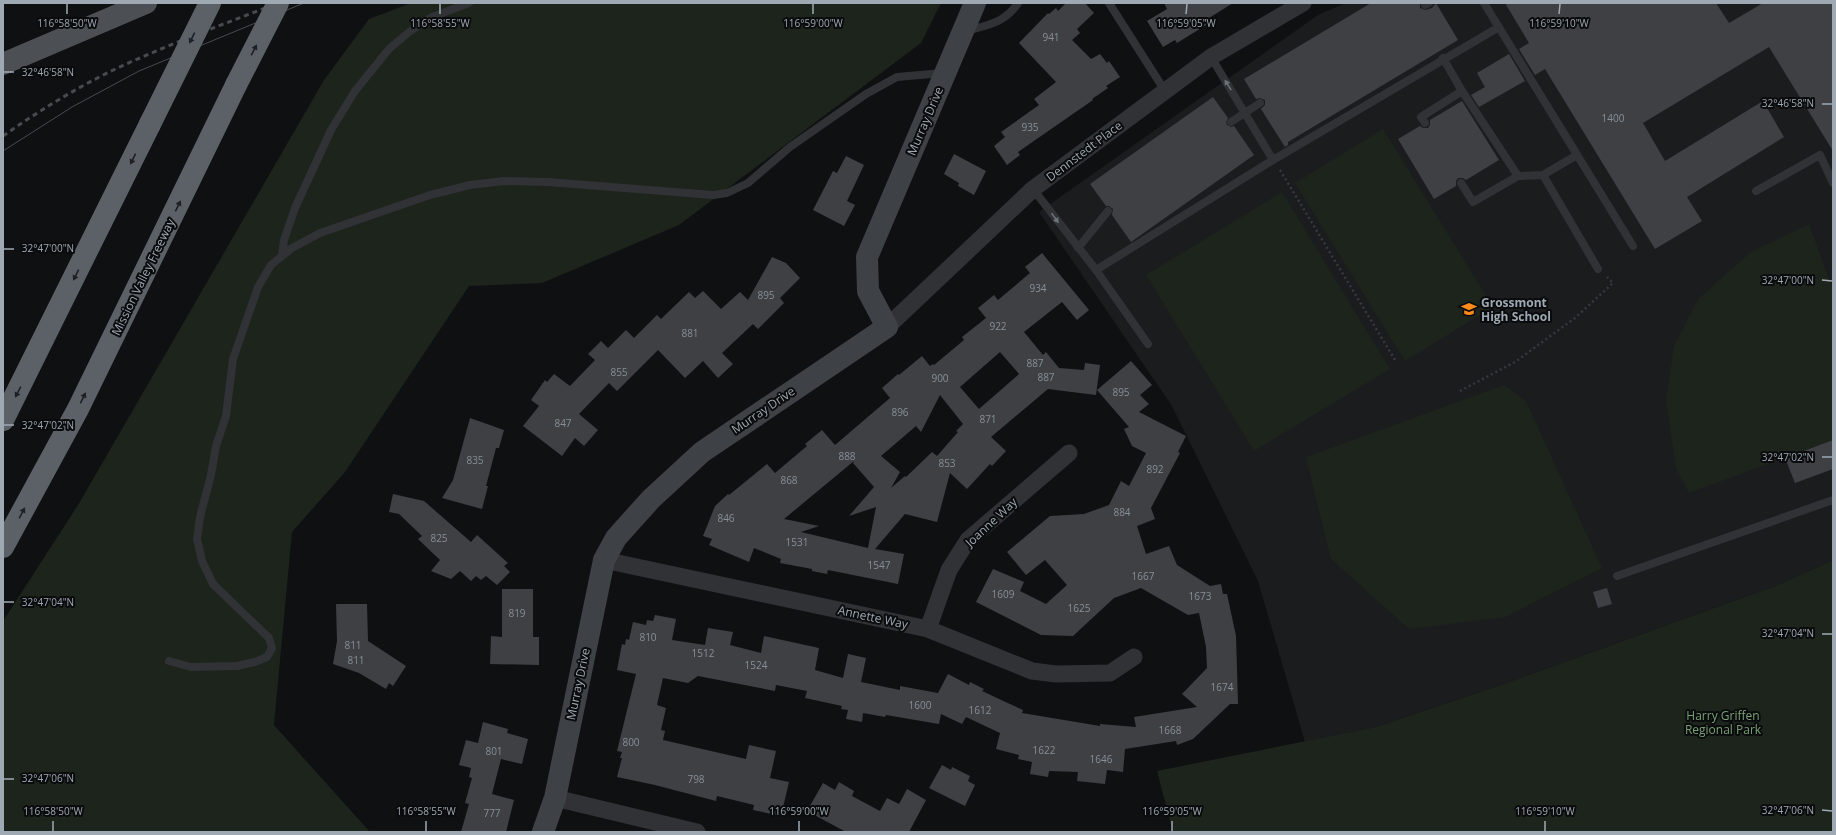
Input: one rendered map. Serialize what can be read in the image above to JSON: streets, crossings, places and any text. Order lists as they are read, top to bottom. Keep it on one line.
{"streets":{"highway":["Mission Valley Freeway"],"street":["Murray Drive","Dennstedt Place","Joanne Way","Annette Way"]},"crossings":[["Murray Drive","Dennstedt Place"],["Murray Drive","Annette Way"],["Joanne Way","Annette Way"]],"parks":["Harry Griffen Regional Park"],"places":{"school or university":["Grossmont High School"]},"house_numbers":["941","1400","935","934","895","922","881","887","855","887","900","895","896","871","847","888","835","853","892","868","884","846","825","1531","1547","1667","1609","1673","1625","819","810","811","1512","811","1524","1674","1600","1612","1668","800","1622","801","1646","798","777"],"coordinates":["116°58'50\"W","116°58'55\"W","116°59'00\"W","116°59'05\"W","116°59'10\"W","32°46'58\"N","32°47'00\"N","32°47'02\"N","32°47'04\"N","32°47'06\"N"]}
